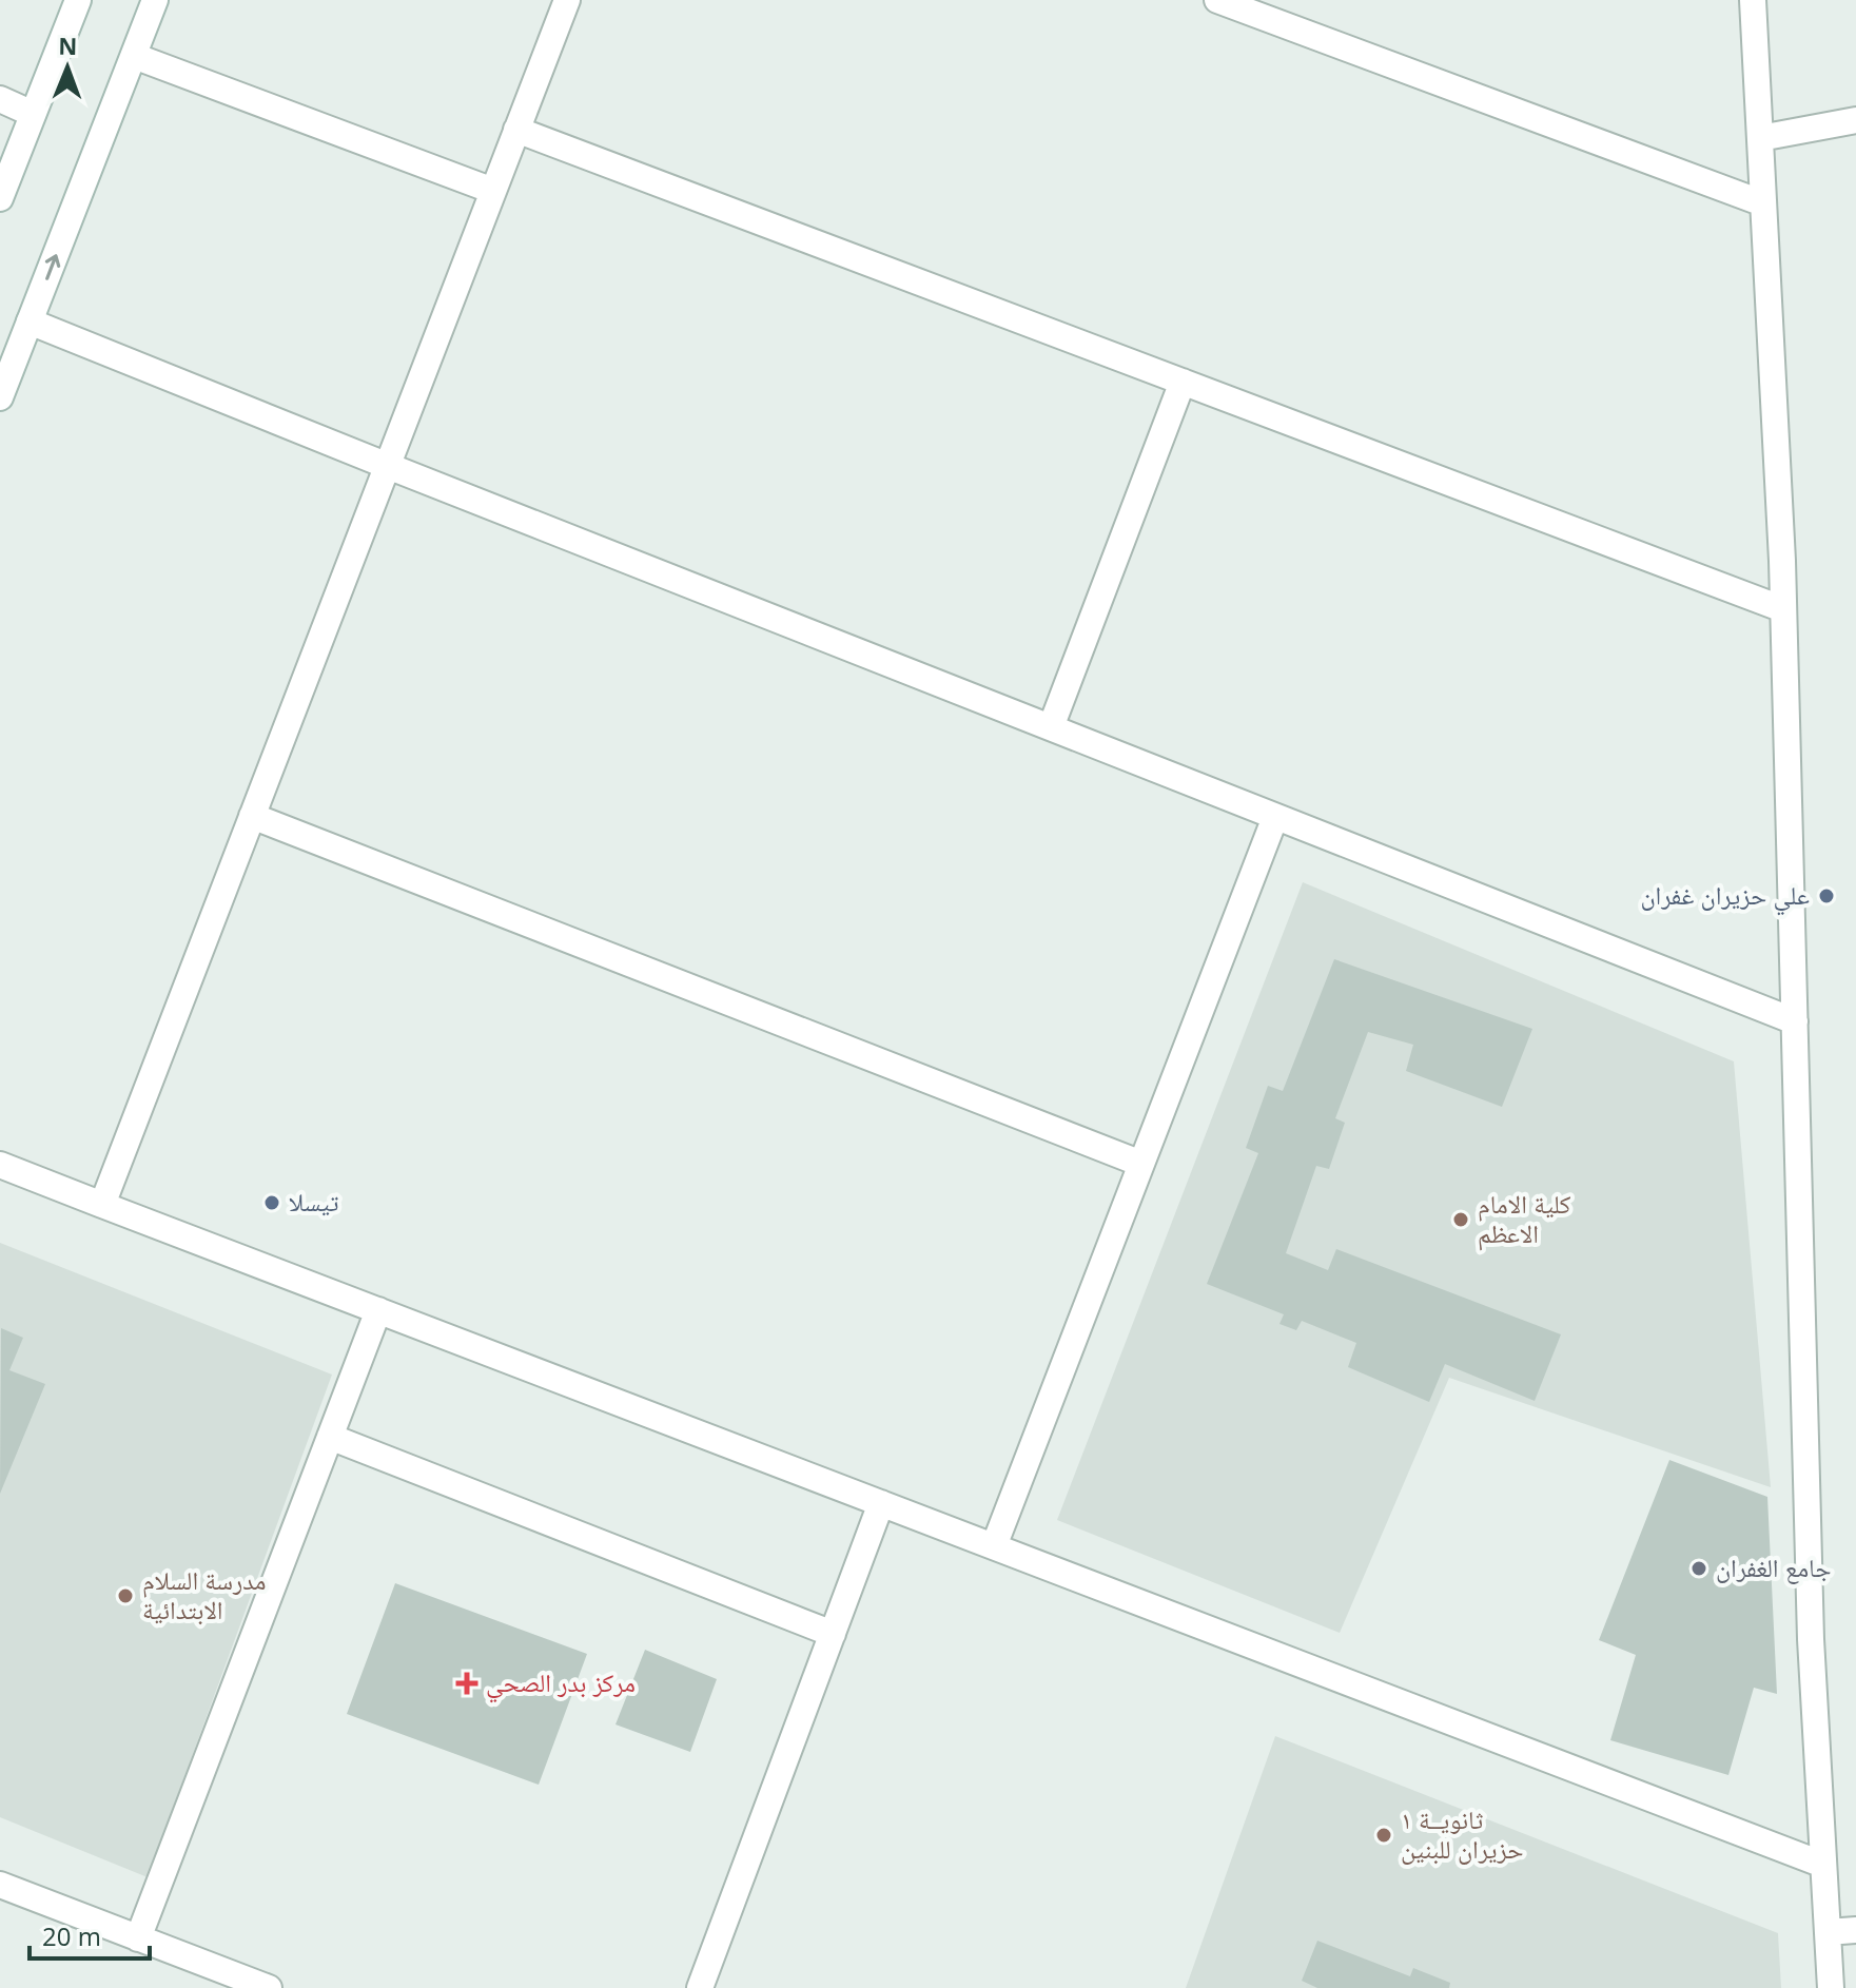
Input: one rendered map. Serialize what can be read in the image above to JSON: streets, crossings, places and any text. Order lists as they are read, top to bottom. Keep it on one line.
{"places":{"other":["علي حزيران غفران","تيسلا","كلية الامام الاعظم","جامع الغفران","مدرسة السلام الابتدائية","ثانويــة ١ حزيران للبنين"],"health":["مركز بدر الصحي"]},"scale_bar":"20 m","north":"top"}
